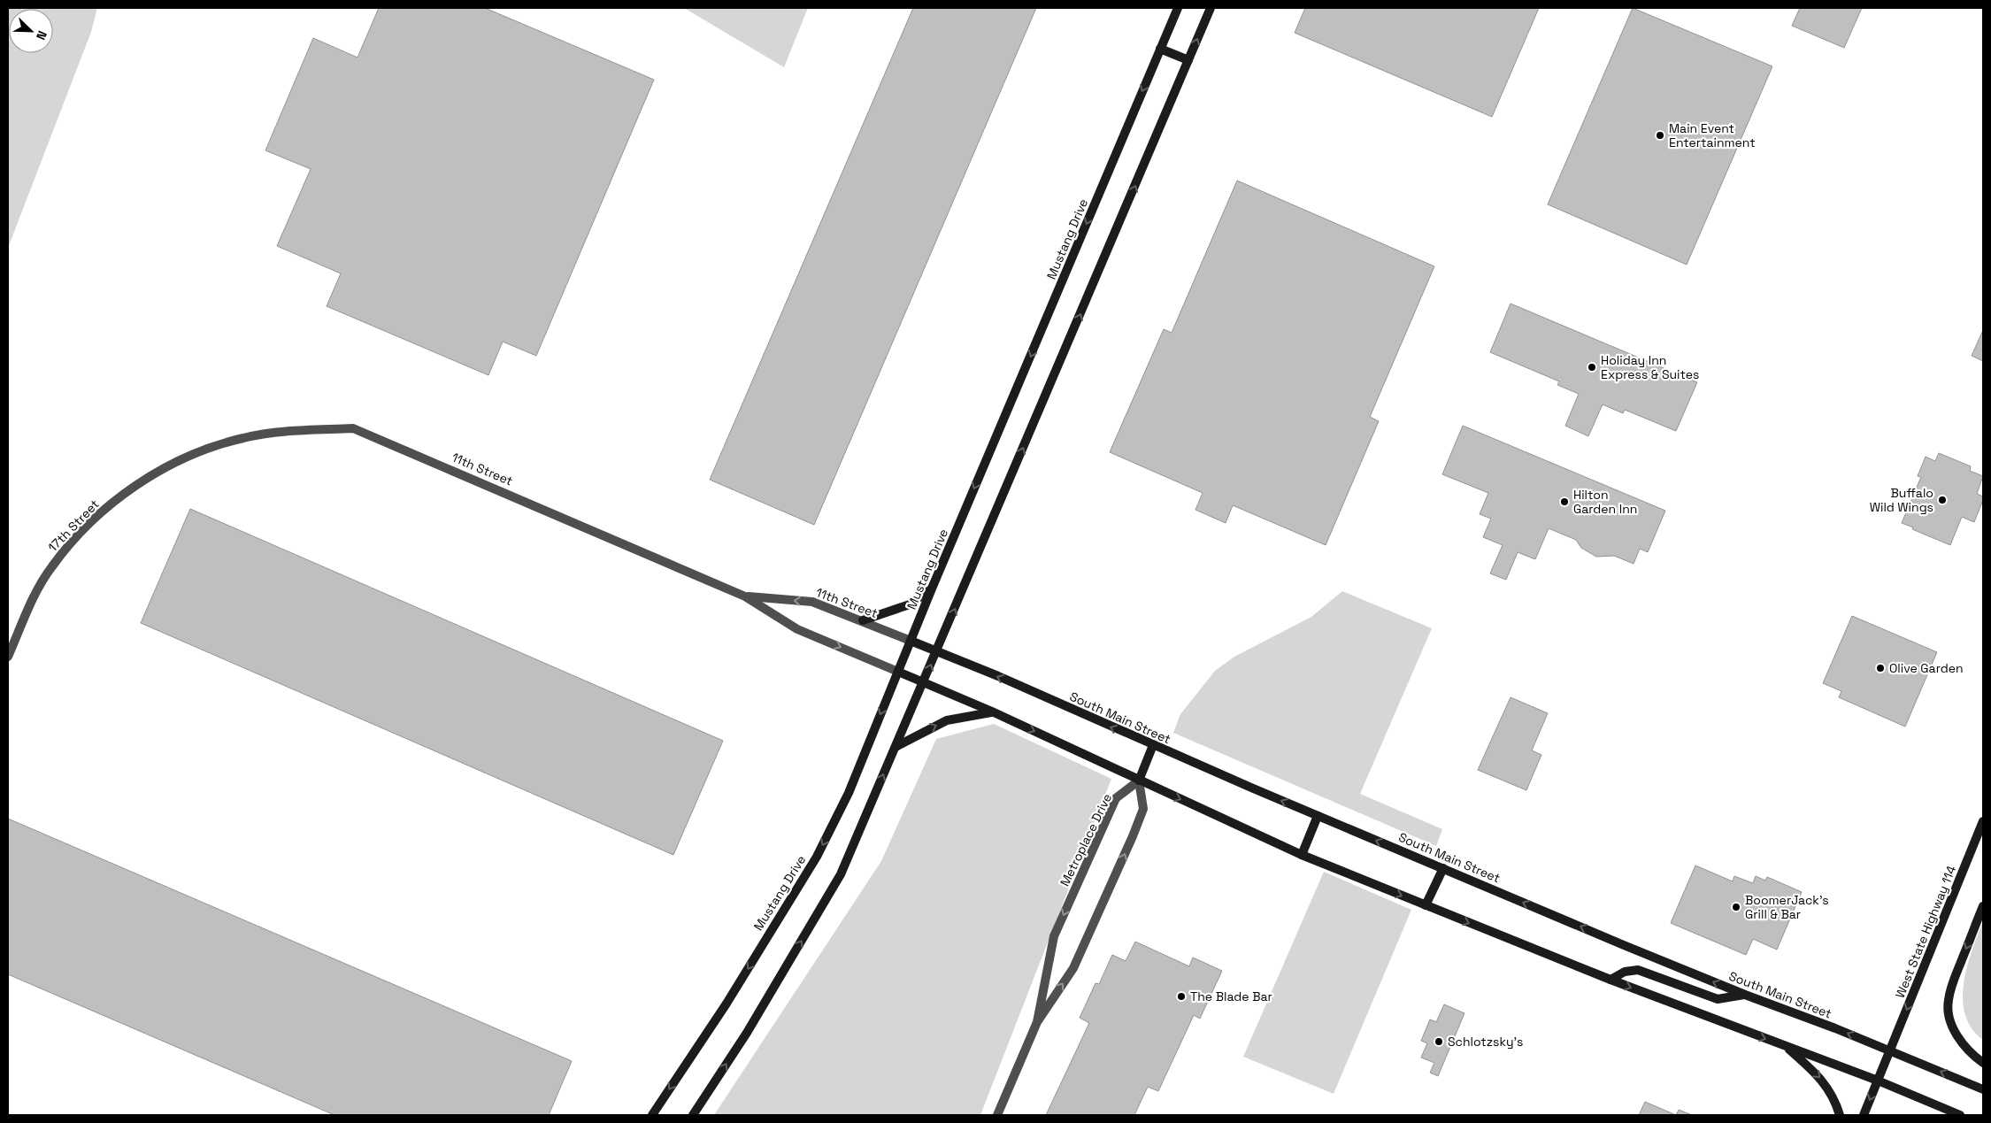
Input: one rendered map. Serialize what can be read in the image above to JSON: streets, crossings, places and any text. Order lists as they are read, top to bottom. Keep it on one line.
{"streets":{"main road":["Mustang Drive","South Main Street","West State Highway 114"],"street":["11th Street","17th Street","Metroplace Drive"]},"crossings":[["Mustang Drive","11th Street"],["Mustang Drive","South Main Street"],["11th Street","17th Street"],["11th Street","South Main Street"],["South Main Street","West State Highway 114"]],"one_way":["West State Highway 114"],"places":["Main Event Entertainment","Holiday Inn Express & Suites","Buffalo Wild Wings","Hilton Garden Inn","Olive Garden","BoomerJack's Grill & Bar","The Blade Bar","Schlotzsky's"],"north":"bottom right"}
